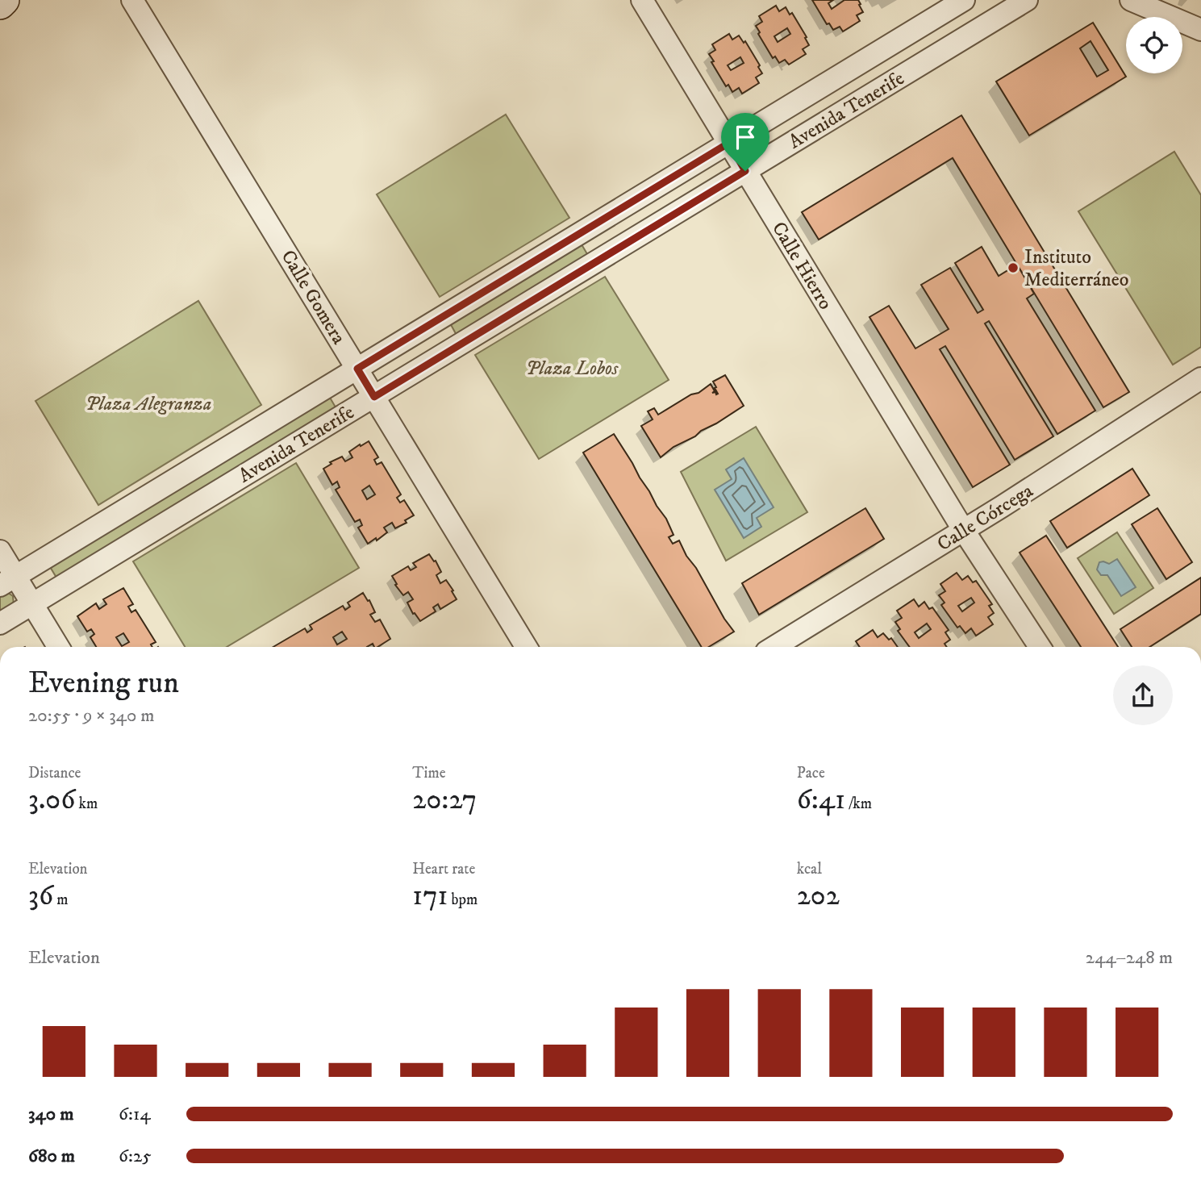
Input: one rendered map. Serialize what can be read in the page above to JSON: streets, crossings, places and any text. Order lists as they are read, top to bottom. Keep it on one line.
{"streets":{"street":["Avenida Tenerife","Calle Hierro","Calle Gomera","Calle Córcega"]},"crossings":[["Avenida Tenerife","Calle Hierro"],["Avenida Tenerife","Calle Gomera"],["Calle Hierro","Calle Córcega"]],"parks":["Plaza Lobos","Plaza Alegranza"],"places":["Instituto Mediterráneo"],"page":{"heading":["Evening run","20:55 · 9 × 340 m"],"stats":[["Distance","3.06 km"],["Time","20:27"],["Pace","6:41 /km"],["Elevation","36 m"],["Heart rate","171 bpm"],["kcal","202"]],"chart":["Elevation","244–248 m"],"list":[{"name":"340 m","note":"6:14"},{"name":"680 m","note":"6:25"}]}}
